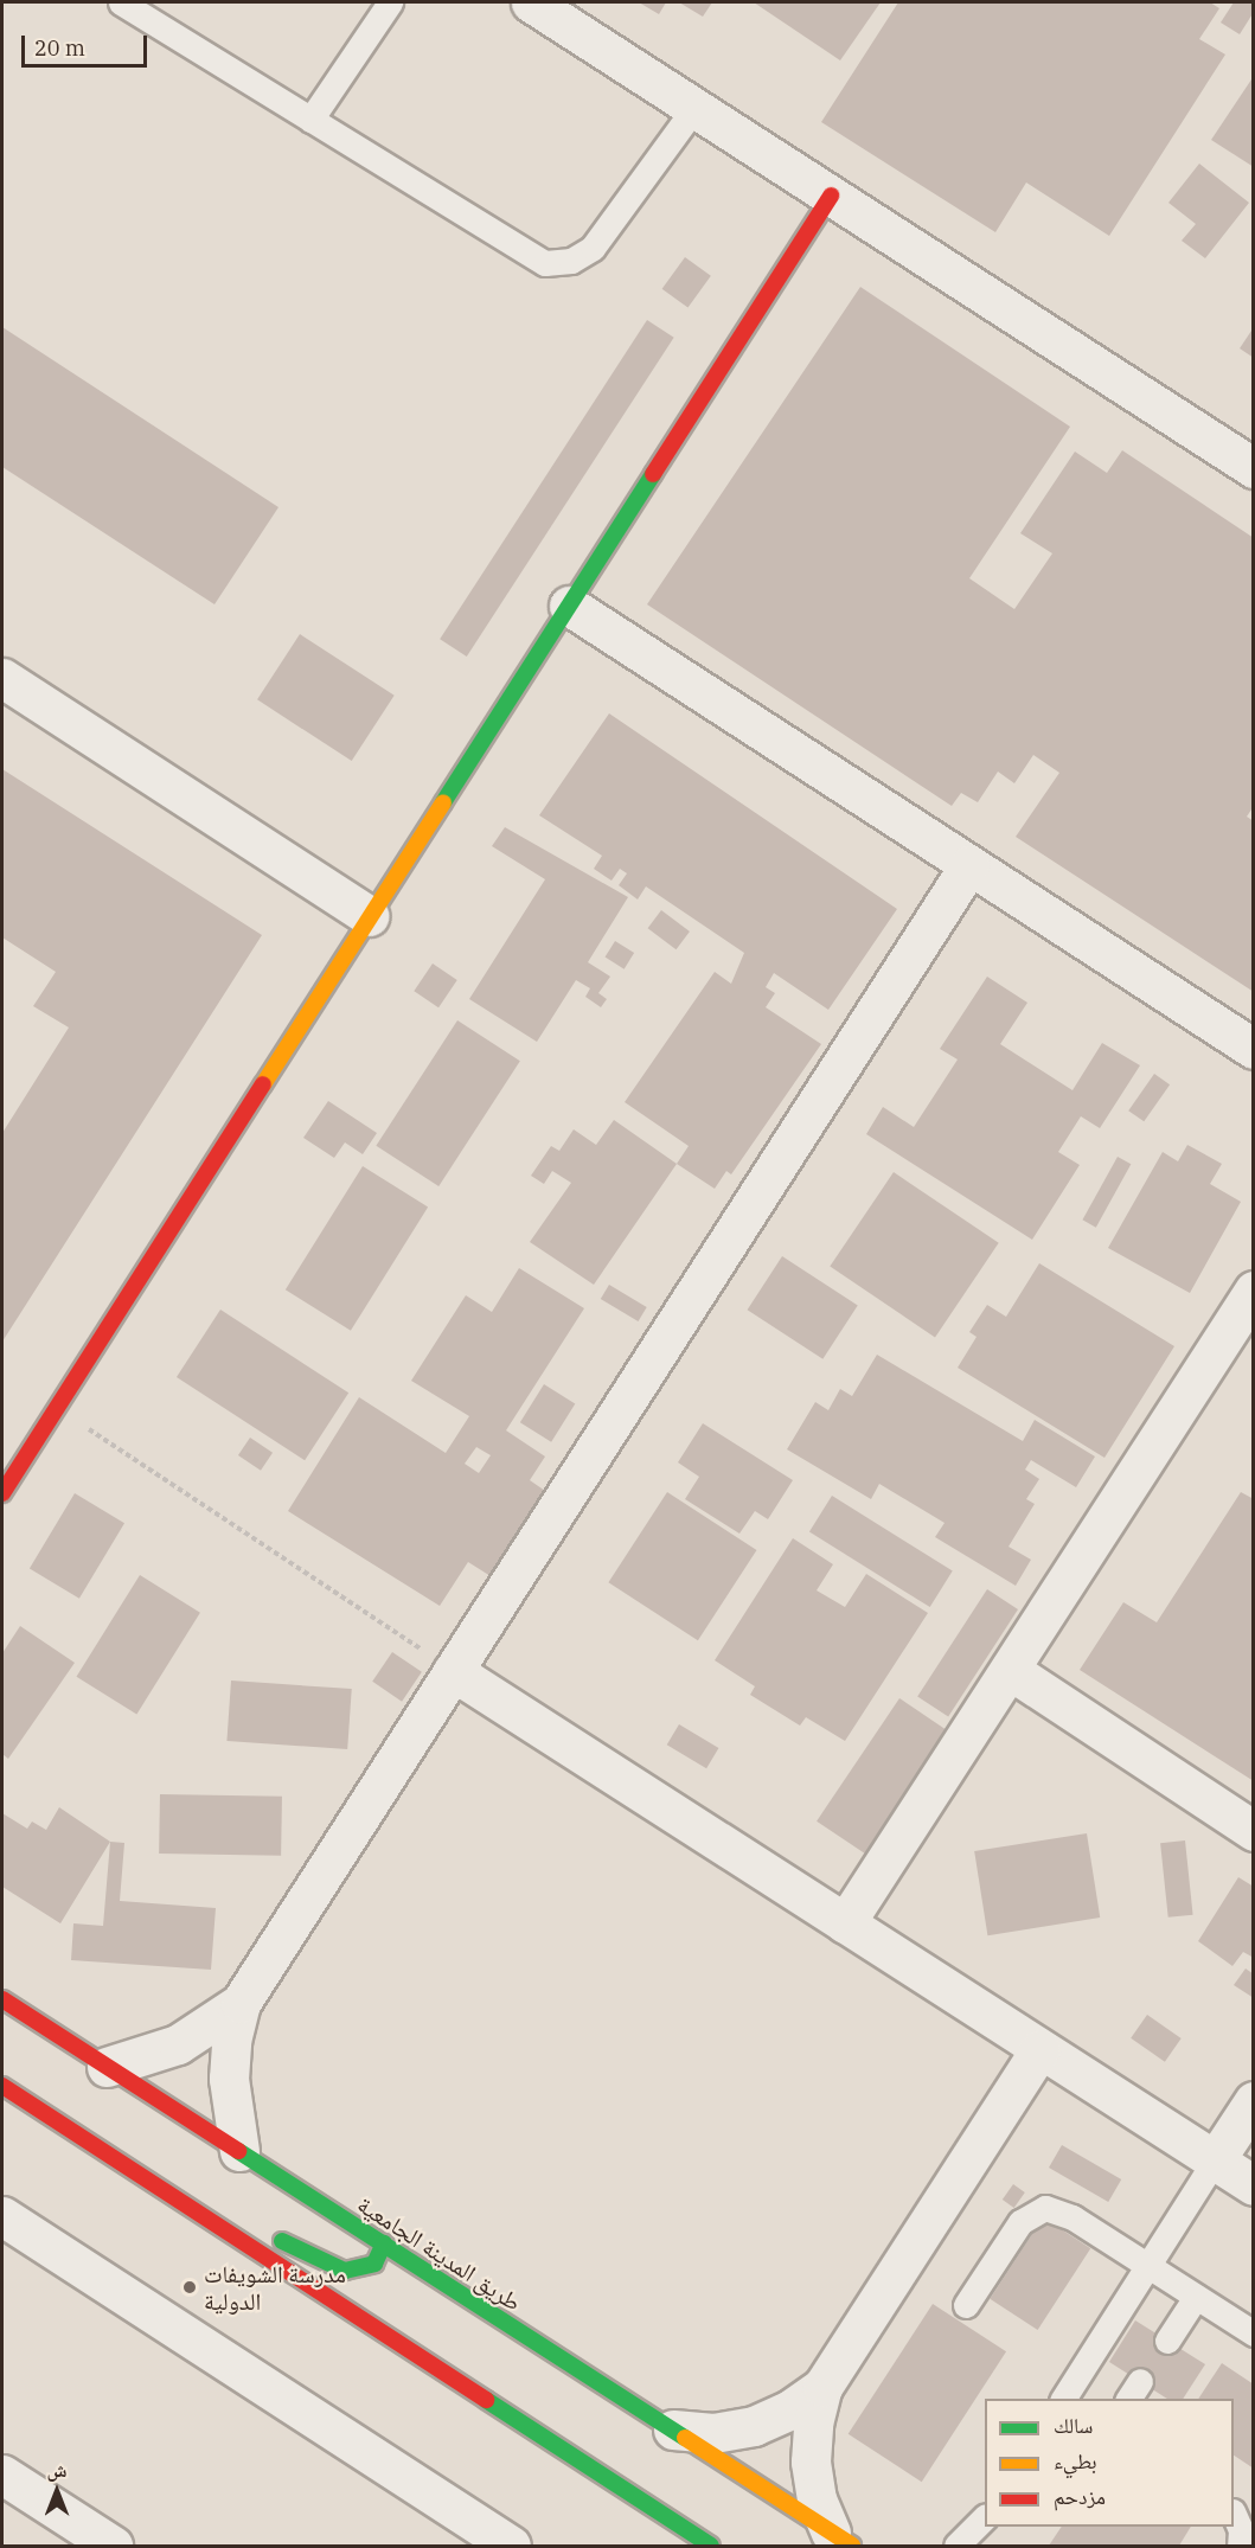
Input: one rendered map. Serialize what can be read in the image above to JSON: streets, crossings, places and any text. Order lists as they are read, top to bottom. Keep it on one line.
{"streets":{"main road":["طريق المدينة الجامعية"]},"places":["مدرسة الشويفات الدولية"],"legend":["سالك","بطيء","مزدحم"],"scale_bar":"20 m","north":"top"}
